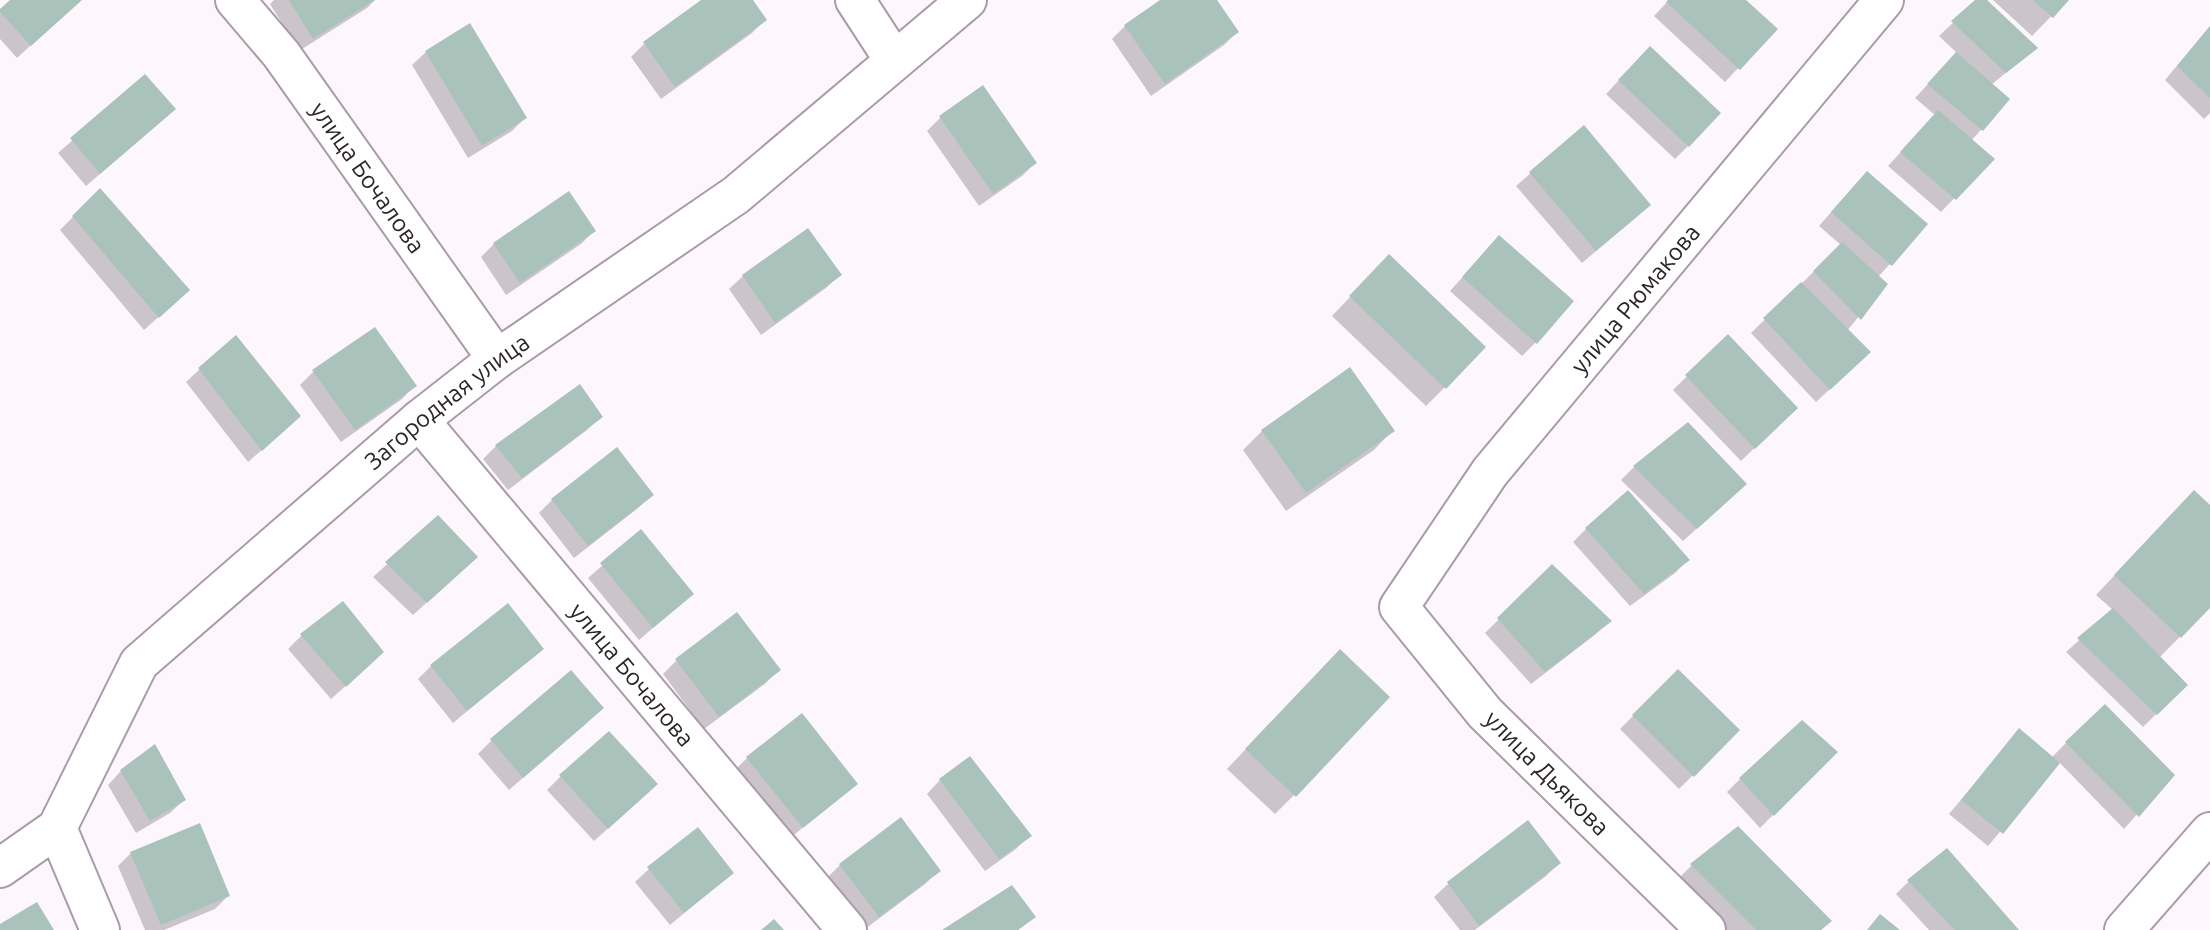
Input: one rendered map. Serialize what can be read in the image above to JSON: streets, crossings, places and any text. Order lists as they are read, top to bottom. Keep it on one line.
{"streets":{"street":["улица Бочалова","улица Рюмакова","Загородная улица","улица Дьякова"]},"crossings":[["улица Бочалова","Загородная улица"],["улица Рюмакова","улица Дьякова"]]}
